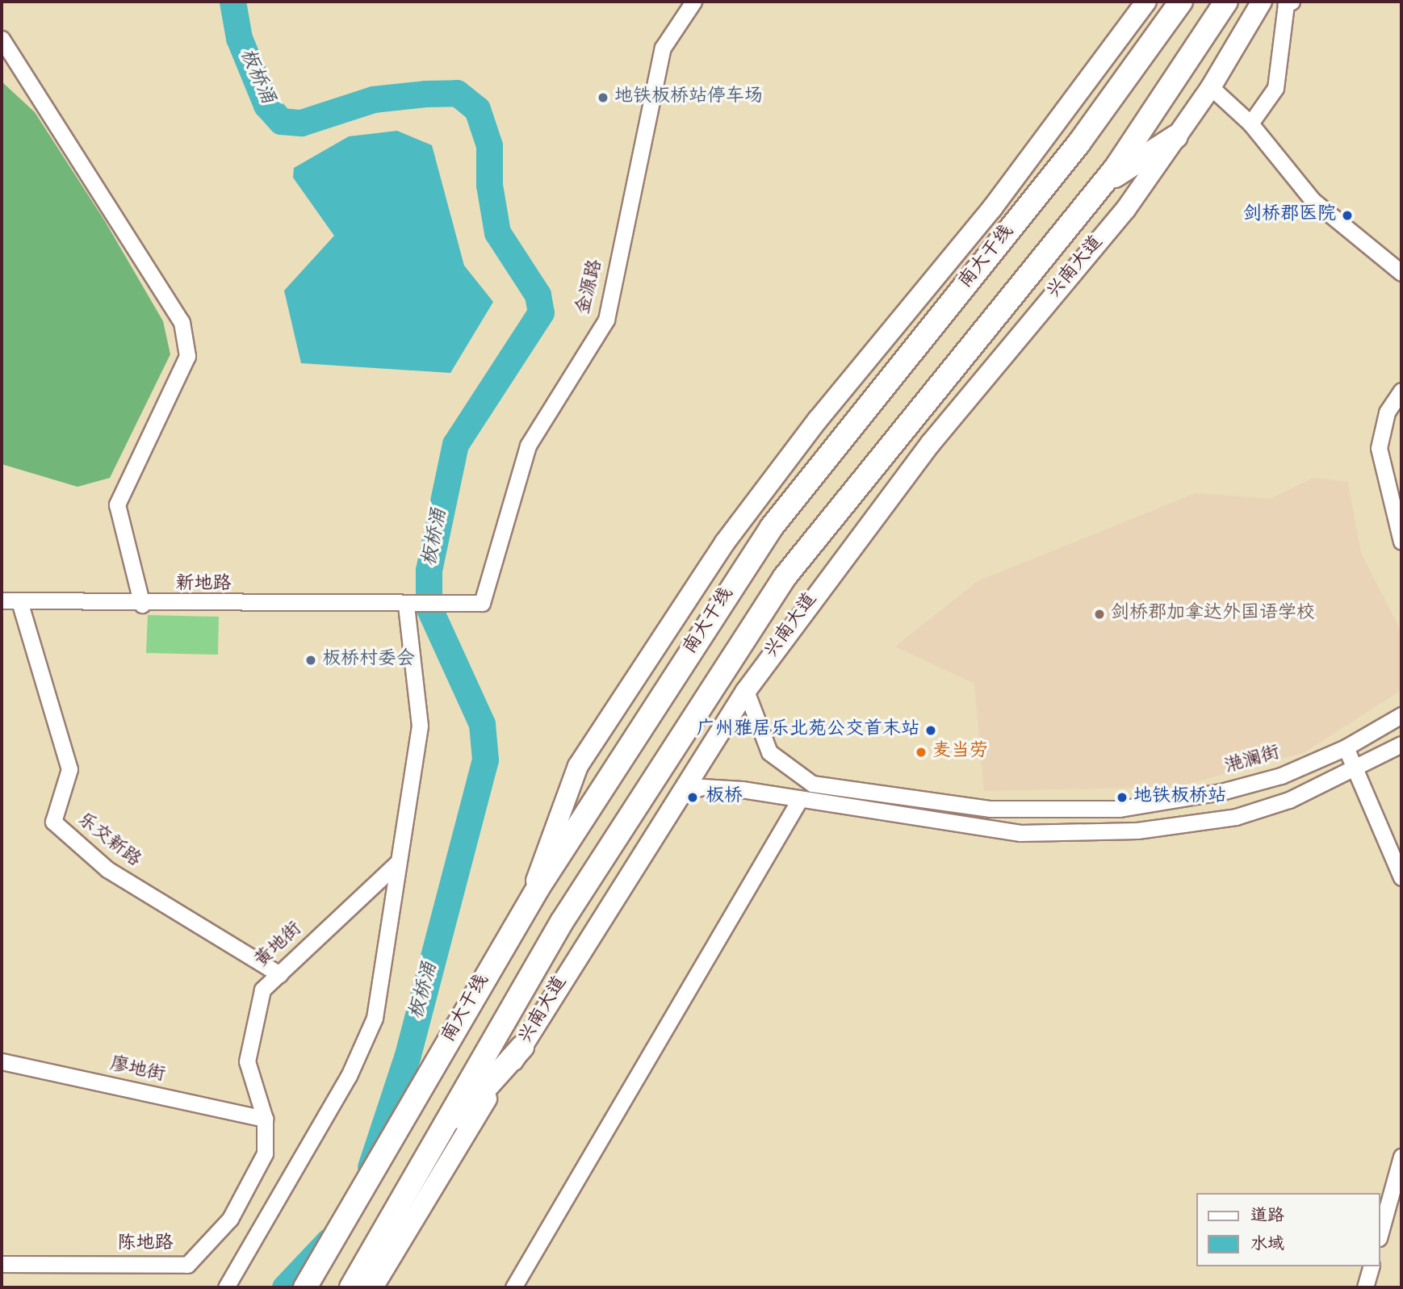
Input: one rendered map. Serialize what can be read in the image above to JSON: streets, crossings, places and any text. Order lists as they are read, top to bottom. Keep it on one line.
{"streets":{"highway":["南大干线"],"main road":["兴南大道"],"street":["金源路","新地路","滟澜街","乐交新路","黄地街","廖地街","陈地路"]},"crossings":[["兴南大道","滟澜街"],["金源路","新地路"],["新地路","乐交新路"],["乐交新路","黄地街"],["黄地街","廖地街"],["黄地街","陈地路"]],"water":["板桥涌"],"places":["地铁板桥站停车场","剑桥郡医院","剑桥郡加拿达外国语学校","板桥村委会","广州雅居乐北苑公交首末站","麦当劳","板桥","地铁板桥站"],"legend":["道路","水域"]}
